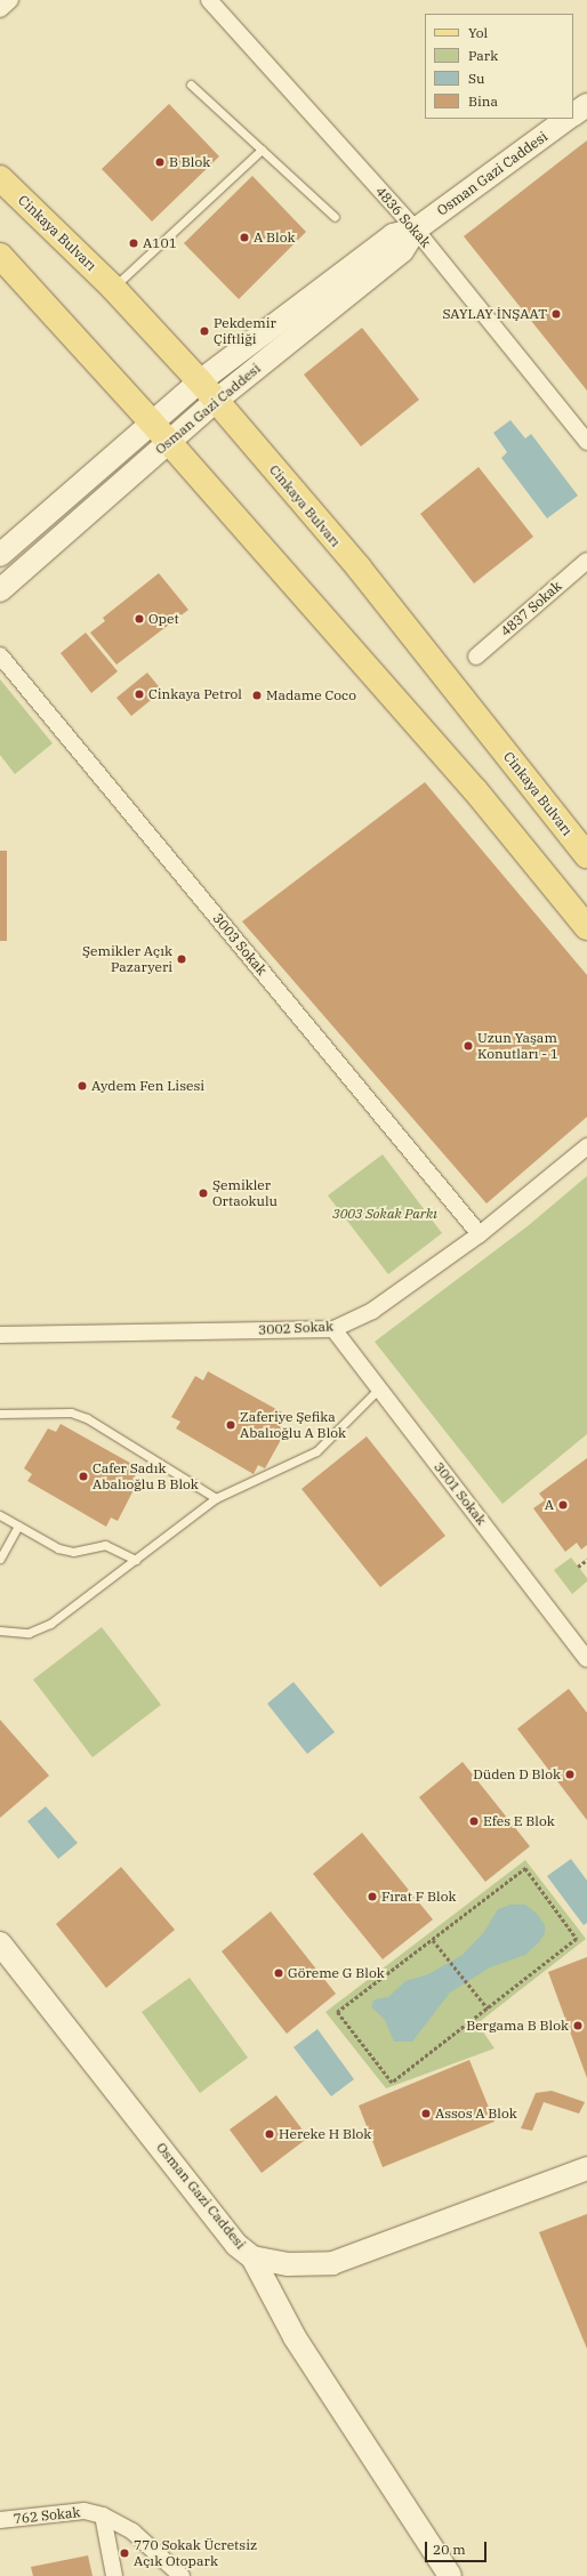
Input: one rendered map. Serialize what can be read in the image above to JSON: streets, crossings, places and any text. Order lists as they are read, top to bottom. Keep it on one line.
{"streets":{"main road":["Cinkaya Bulvarı"],"street":["Osman Gazi Caddesi","4836 Sokak","4837 Sokak","3003 Sokak","3002 Sokak","3001 Sokak","762 Sokak"]},"crossings":[["Osman Gazi Caddesi","4836 Sokak"],["Osman Gazi Caddesi","Cinkaya Bulvarı"],["3003 Sokak","3002 Sokak"],["3002 Sokak","3001 Sokak"]],"parks":["3003 Sokak Parkı"],"places":["B Blok","A Blok","A101","SAYLAY İNŞAAT","Pekdemir Çiftliği","Opet","Cinkaya Petrol","Madame Coco","Şemikler Açık Pazaryeri","Uzun Yaşam Konutları - 1","Aydem Fen Lisesi","Şemikler Ortaokulu","Zaferiye Şefika Abalıoğlu A Blok","Cafer Sadık Abalıoğlu B Blok","A","Düden D Blok","Efes E Blok","Fırat F Blok","Göreme G Blok","Bergama B Blok","Assos A Blok","Hereke H Blok","770 Sokak Ücretsiz Açık Otopark"],"legend":["Yol","Park","Su","Bina"],"scale_bar":"20 m"}
